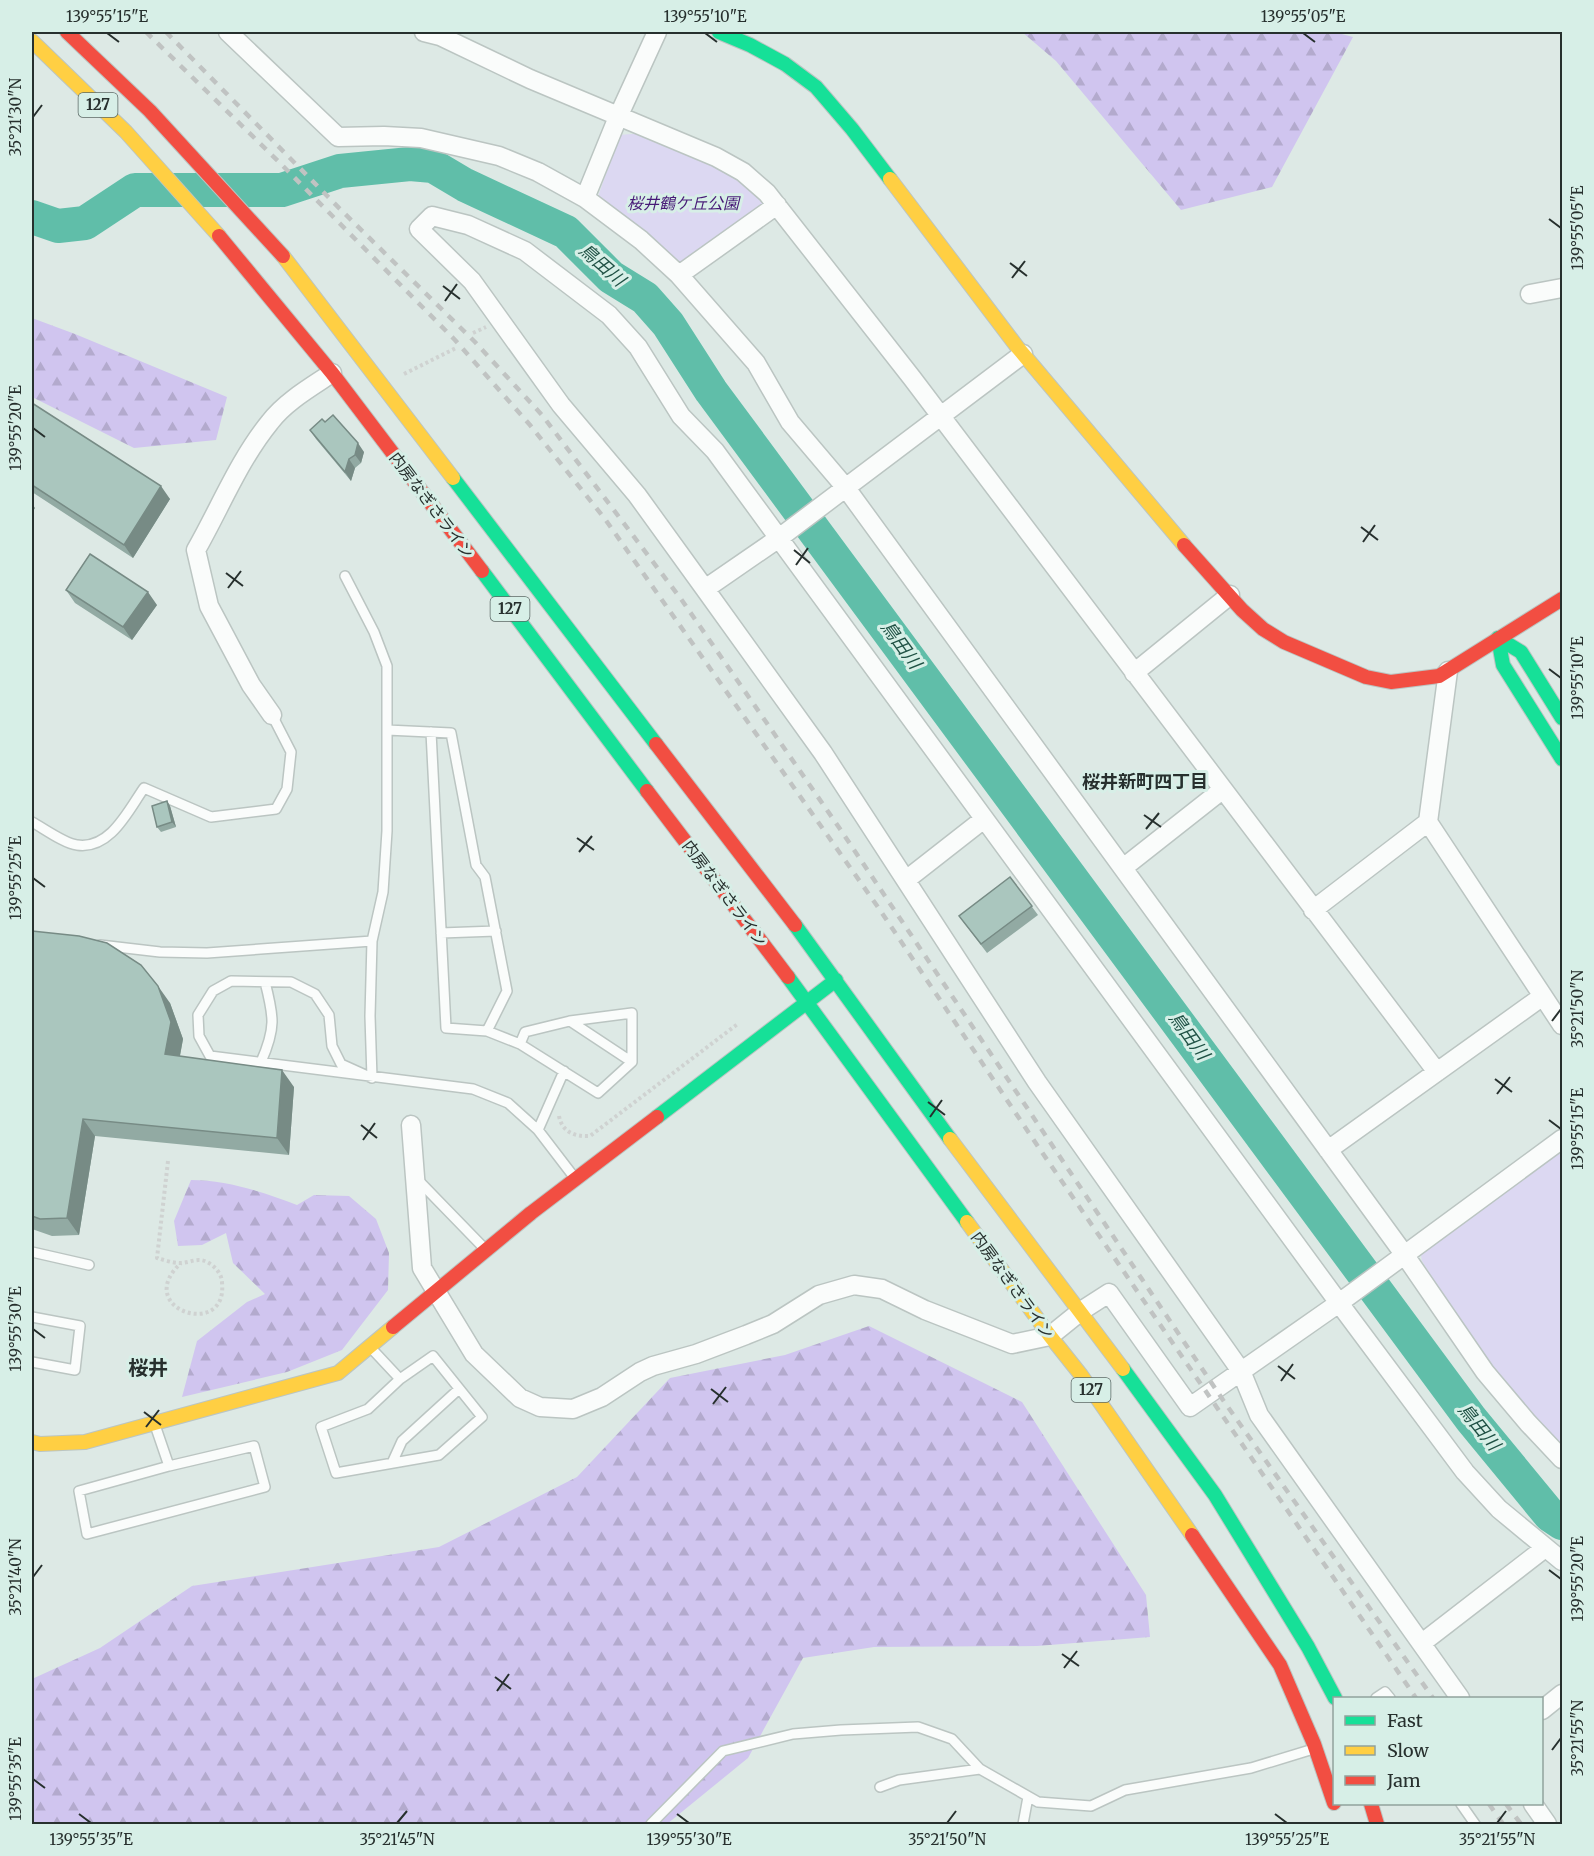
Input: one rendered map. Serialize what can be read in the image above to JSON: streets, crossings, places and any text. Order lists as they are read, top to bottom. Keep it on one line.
{"streets":{"main road":["127","内房なぎさライン"]},"districts":["桜井新町四丁目","桜井"],"water":["鳥田川"],"parks":["桜井鶴ケ丘公園"],"legend":["Fast","Slow","Jam"],"coordinates":["139°55'15\"E","139°55'10\"E","139°55'05\"E","35°21'30\"N","139°55'20\"E","139°55'25\"E","35°21'50\"N","139°55'30\"E","35°21'40\"N","35°21'55\"N","139°55'35\"E","35°21'45\"N"]}
